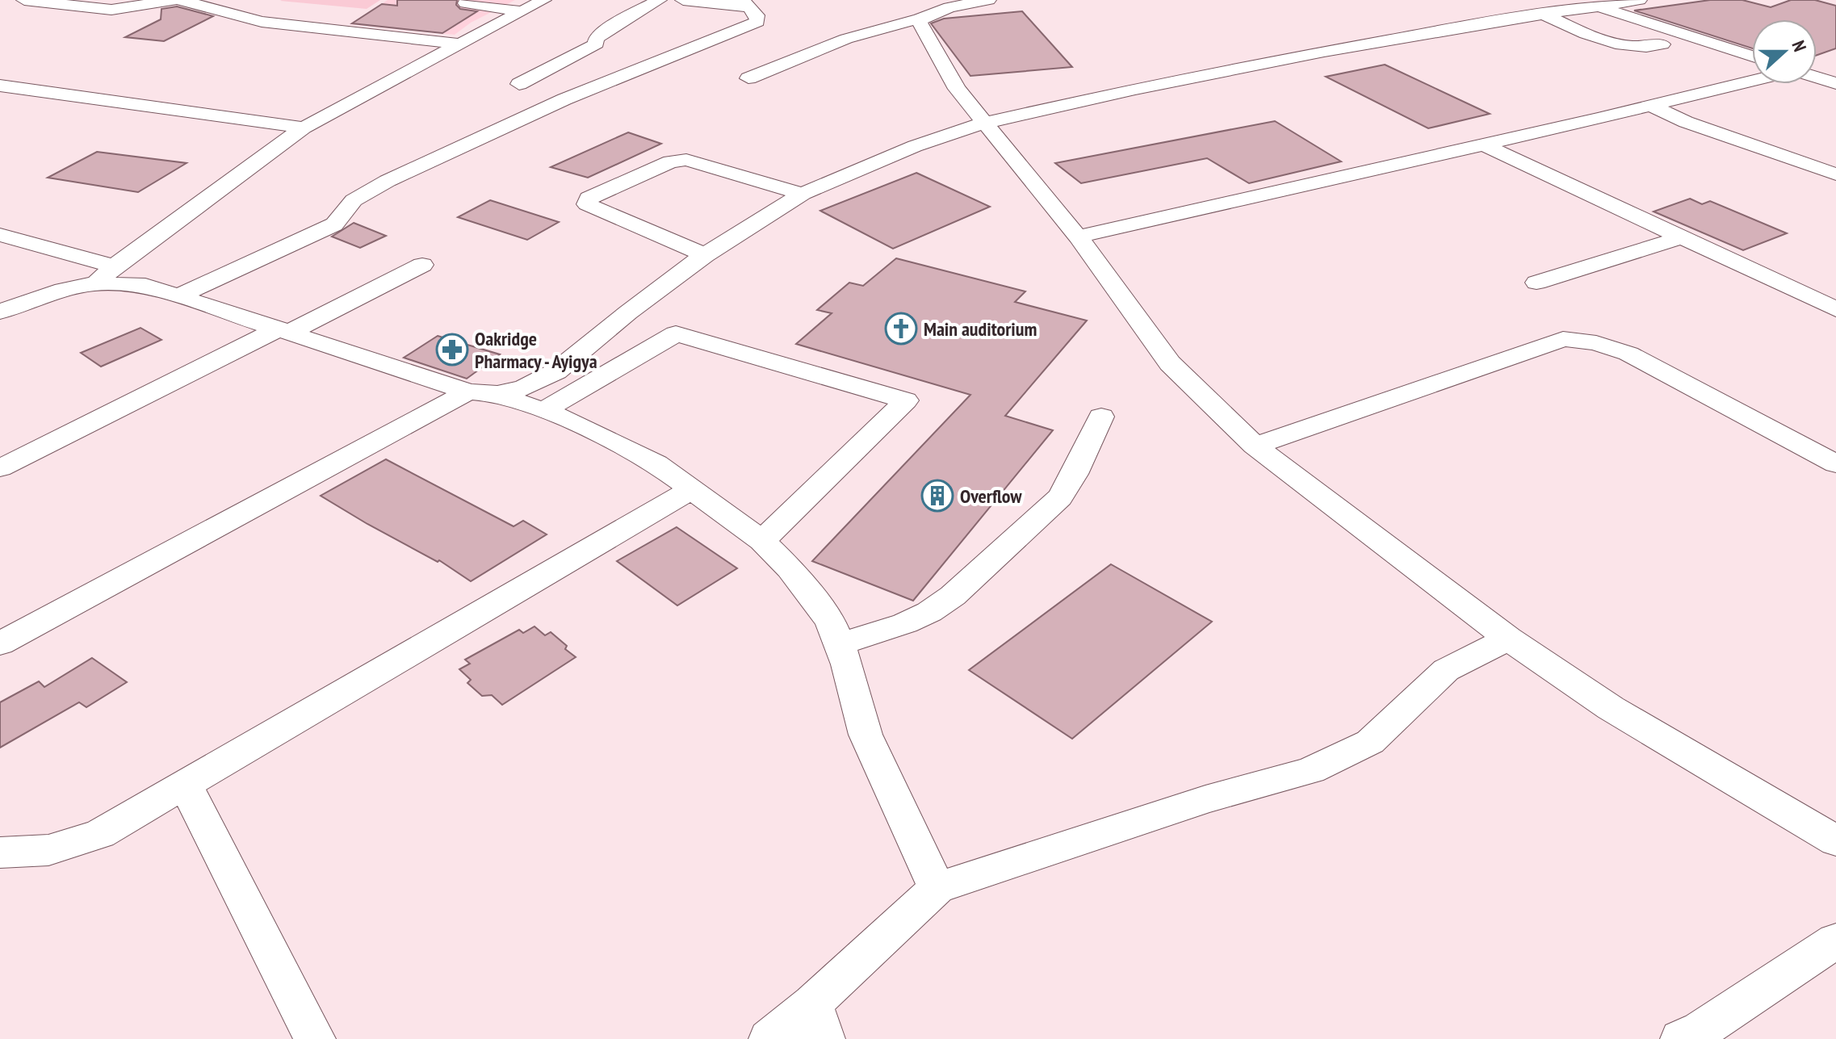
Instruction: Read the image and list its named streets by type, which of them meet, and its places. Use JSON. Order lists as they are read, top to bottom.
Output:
{
  "places": {
    "church": ["Main auditorium"],
    "pharmacy": ["Oakridge Pharmacy - Ayigya"],
    "building": ["Overflow"]
  },
  "north": "right"
}
